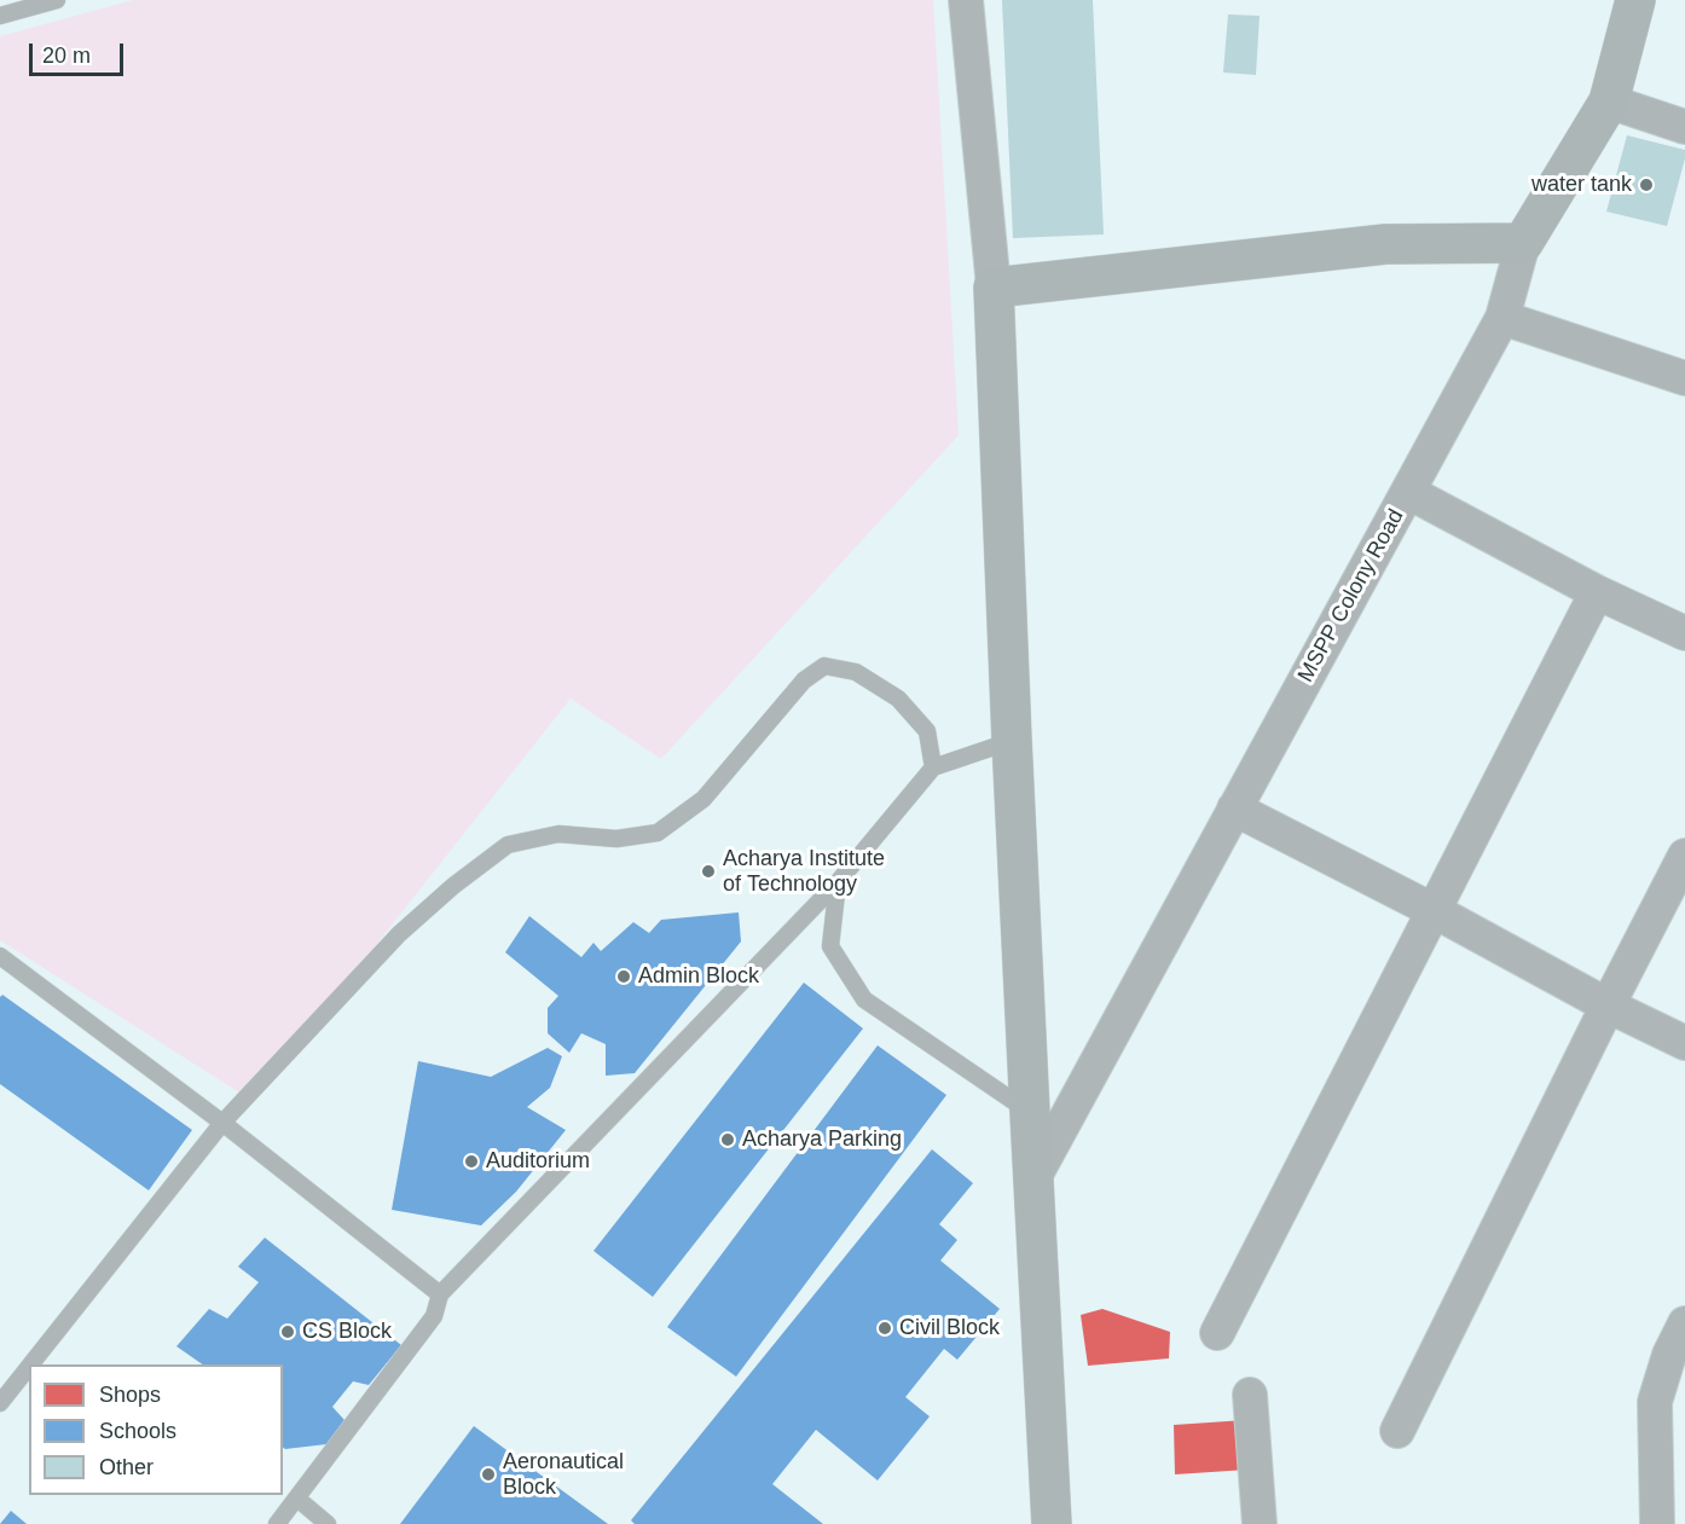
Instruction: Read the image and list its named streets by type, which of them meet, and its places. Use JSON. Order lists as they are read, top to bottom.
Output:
{
  "streets": {
    "street": ["MSPP Colony Road"]
  },
  "places": [
    "water tank",
    "Acharya Institute of Technology",
    "Admin Block",
    "Acharya Parking",
    "Auditorium",
    "Civil Block",
    "CS Block",
    "Aeronautical Block"
  ],
  "legend": ["Shops", "Schools", "Other"],
  "scale_bar": "20 m"
}
